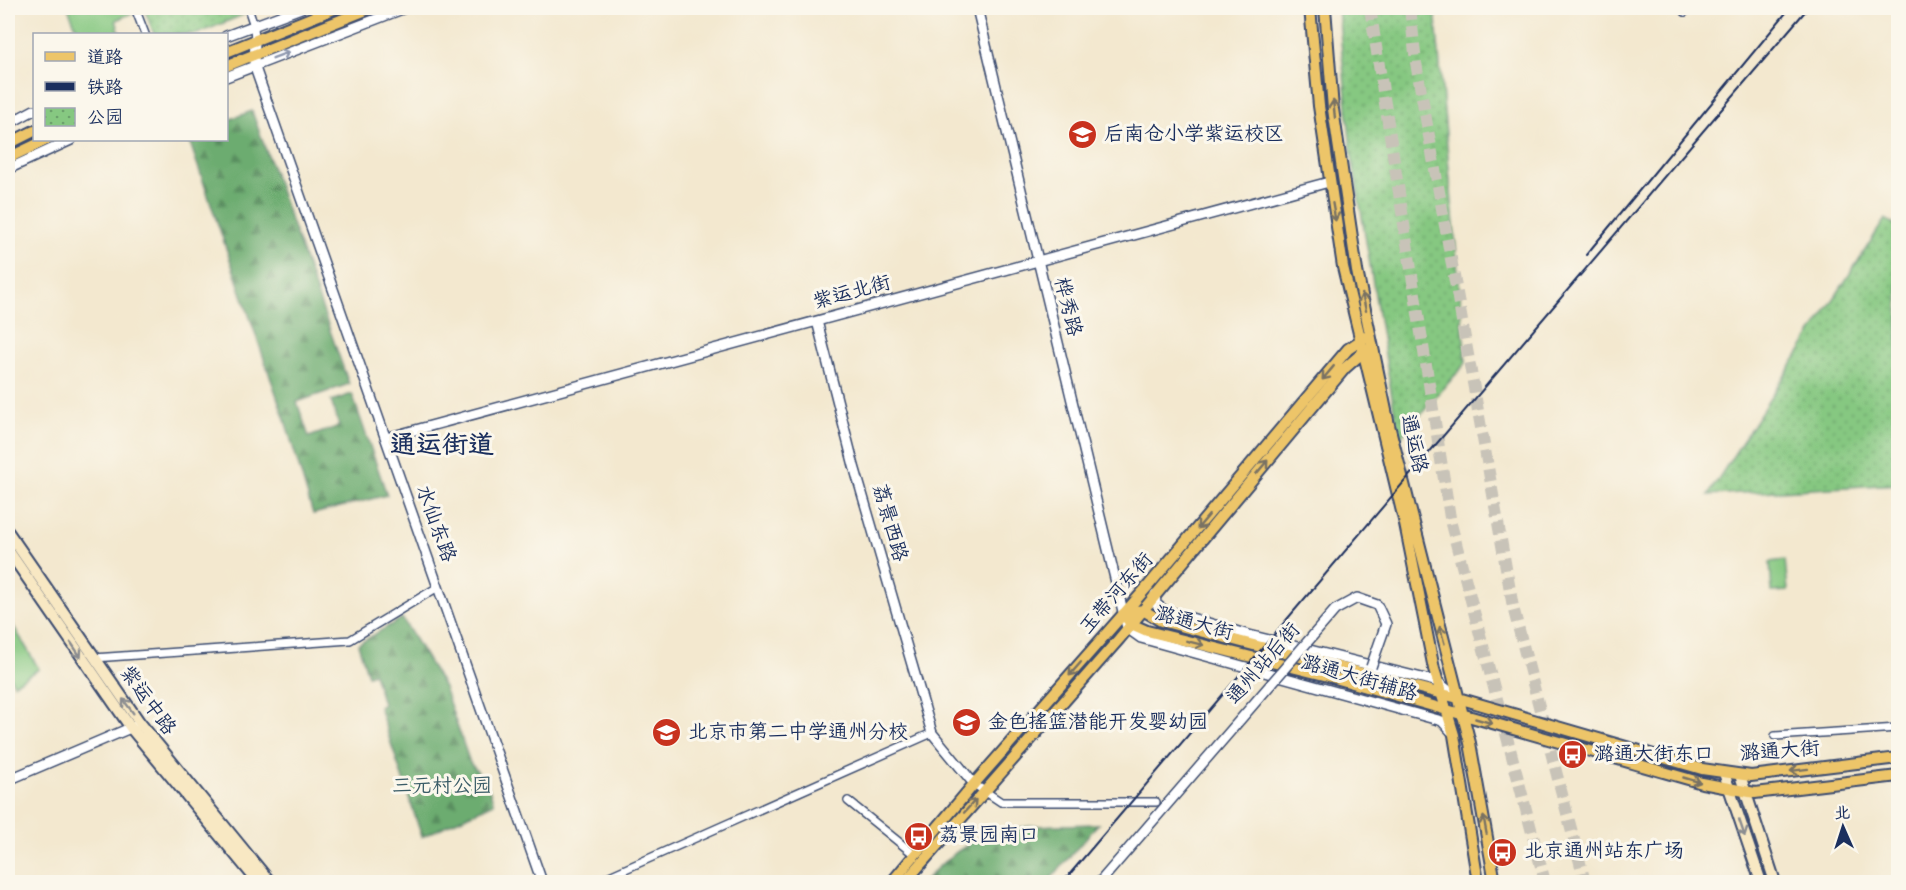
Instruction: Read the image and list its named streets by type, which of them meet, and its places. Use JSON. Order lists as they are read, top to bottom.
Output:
{
  "streets": {
    "main road": [
      "通运路",
      "玉带河东街",
      "潞通大街",
      "紫运中路"
    ],
    "street": [
      "紫运北街",
      "桦秀路",
      "荔景西路",
      "水仙东路",
      "通州站后街",
      "潞通大街辅路"
    ]
  },
  "crossings": [
    ["紫运北街", "桦秀路"],
    ["紫运北街", "通运路"],
    ["紫运北街", "荔景西路"],
    ["紫运北街", "水仙东路"],
    ["桦秀路", "玉带河东街"],
    ["桦秀路", "潞通大街"],
    ["通运路", "玉带河东街"],
    ["通运路", "潞通大街"],
    ["通运路", "潞通大街辅路"],
    ["荔景西路", "玉带河东街"],
    ["玉带河东街", "潞通大街"],
    ["玉带河东街", "潞通大街辅路"],
    ["潞通大街", "潞通大街辅路"],
    ["通州站后街", "潞通大街辅路"]
  ],
  "districts": ["通运街道"],
  "parks": ["三元村公园"],
  "places": {
    "school or university": ["后南仓小学紫运校区", "金色摇篮潜能开发婴幼园", "北京市第二中学通州分校"],
    "bus stop": ["潞通大街东口", "荔景园南口", "北京通州站东广场"]
  },
  "legend": ["道路", "铁路", "公园"],
  "north": "top"
}
